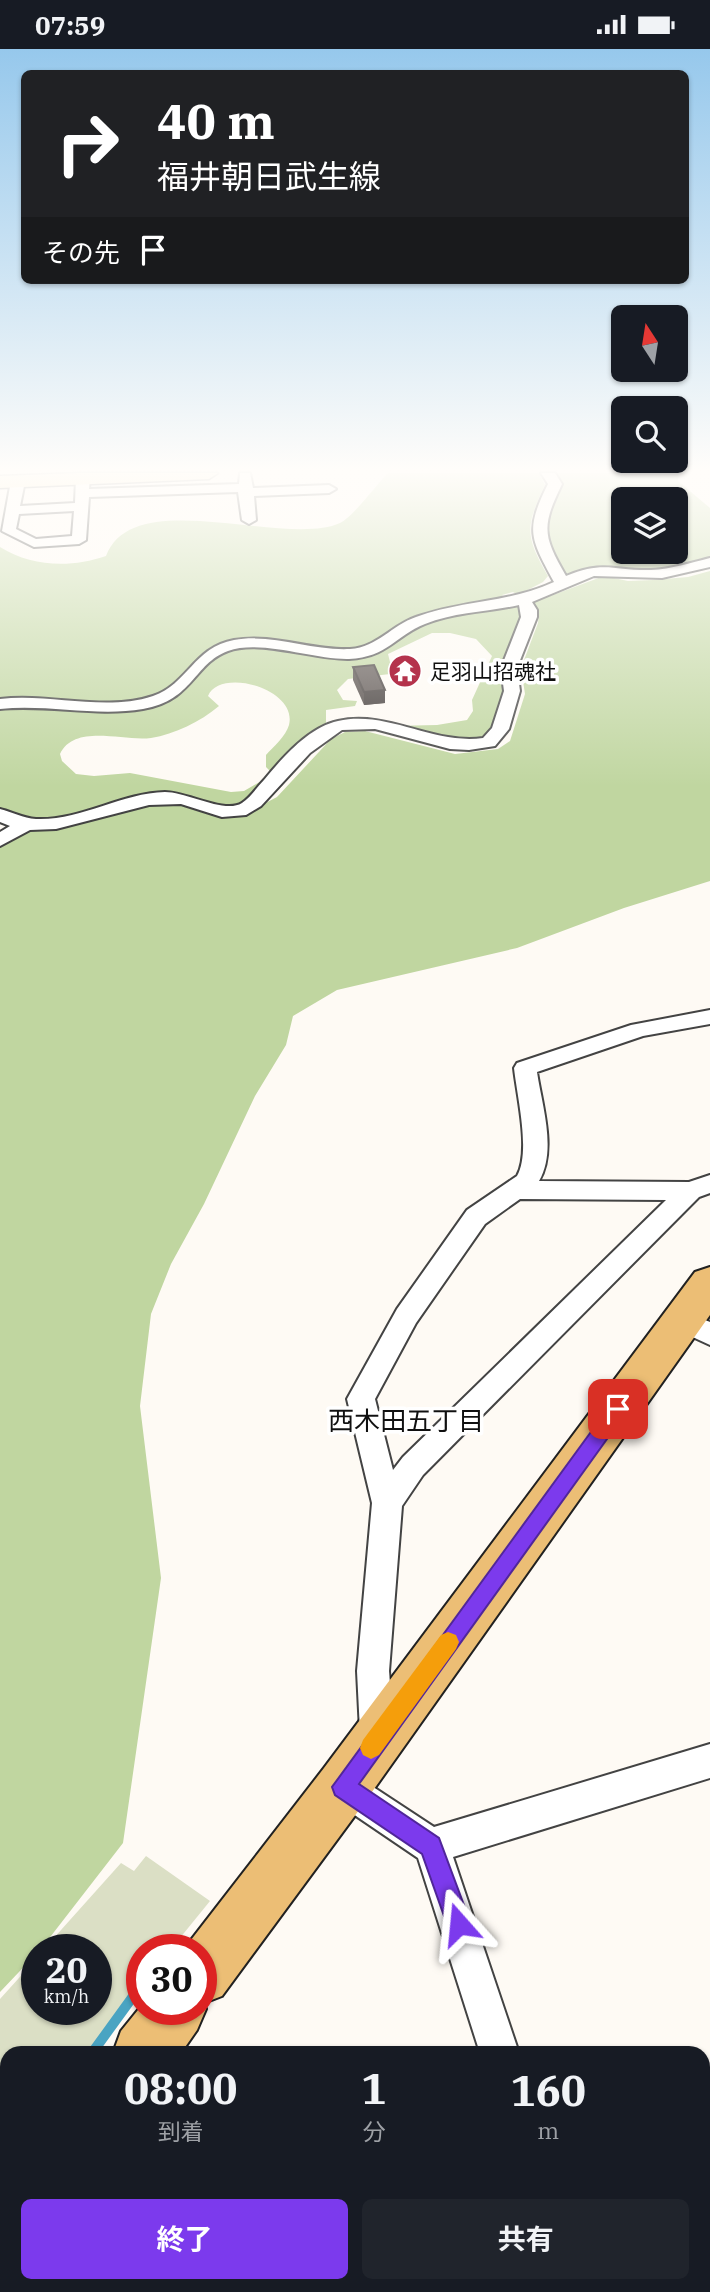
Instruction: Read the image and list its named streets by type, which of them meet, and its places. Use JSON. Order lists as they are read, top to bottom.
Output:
{
  "districts": ["西木田五丁目"],
  "places": {
    "temple": ["足羽山招魂社"]
  },
  "north": "top",
  "page": {
    "status": "07:59",
    "turn": ["40 m", "福井朝日武生線"],
    "then": "その先",
    "speed": "20 km/h",
    "limit": "30",
    "eta": [
      "08:00",
      "到着",
      "1",
      "分",
      "160",
      "m"
    ],
    "buttons": ["終了", "共有"]
  }
}
